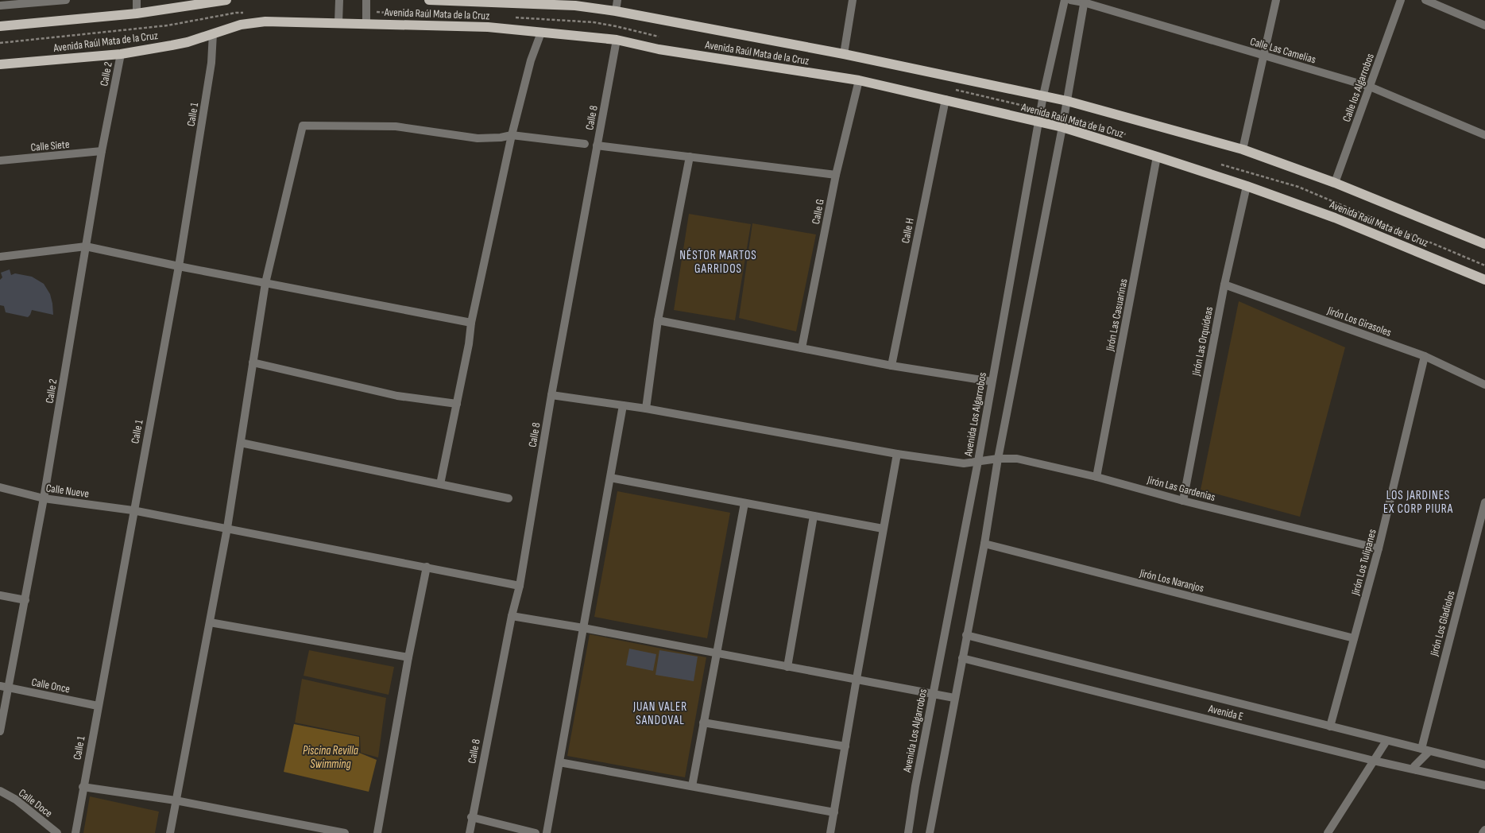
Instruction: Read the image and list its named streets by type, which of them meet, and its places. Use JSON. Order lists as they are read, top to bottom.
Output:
{
  "streets": {
    "main road": ["Avenida Raúl Mata de la Cruz"],
    "street": [
      "Calle Las Camelias",
      "Calle 2",
      "Calle los Algarrobos",
      "Calle 1",
      "Calle 8",
      "Calle Siete",
      "Calle G",
      "Calle H",
      "Jirón Las Casuarinas",
      "Jirón Los Girasoles",
      "Jirón Las Orquídeas",
      "Avenida Los Algarrobos",
      "Jirón Las Gardenias",
      "Calle Nueve",
      "Jirón Los Tulipanes",
      "Jirón Los Naranjos",
      "Jirón Los Gladiolos",
      "Calle Once",
      "Avenida E",
      "Calle Doce"
    ]
  },
  "crossings": [
    ["Avenida Raúl Mata de la Cruz", "Calle 2"],
    ["Avenida Raúl Mata de la Cruz", "Calle los Algarrobos"],
    ["Avenida Raúl Mata de la Cruz", "Calle 1"],
    ["Avenida Raúl Mata de la Cruz", "Calle 8"],
    ["Avenida Raúl Mata de la Cruz", "Calle G"],
    ["Avenida Raúl Mata de la Cruz", "Calle H"],
    ["Avenida Raúl Mata de la Cruz", "Jirón Las Casuarinas"],
    ["Avenida Raúl Mata de la Cruz", "Jirón Las Orquídeas"],
    ["Avenida Raúl Mata de la Cruz", "Avenida Los Algarrobos"],
    ["Calle Las Camelias", "Calle los Algarrobos"],
    ["Calle 2", "Calle Siete"],
    ["Calle 2", "Calle Nueve"],
    ["Calle 2", "Calle Once"],
    ["Calle 1", "Calle Nueve"],
    ["Calle 1", "Calle Once"],
    ["Calle 8", "Jirón Las Gardenias"],
    ["Calle 8", "Calle Nueve"],
    ["Jirón Las Casuarinas", "Jirón Las Gardenias"],
    ["Jirón Los Girasoles", "Jirón Las Orquídeas"],
    ["Jirón Los Girasoles", "Jirón Los Tulipanes"],
    ["Jirón Las Orquídeas", "Jirón Las Gardenias"],
    ["Avenida Los Algarrobos", "Jirón Las Gardenias"],
    ["Jirón Las Gardenias", "Jirón Los Tulipanes"],
    ["Jirón Los Tulipanes", "Jirón Los Naranjos"],
    ["Jirón Los Tulipanes", "Avenida E"],
    ["Jirón Los Gladiolos", "Avenida E"]
  ],
  "districts": ["NÉSTOR MARTOS GARRIDOS", "LOS JARDINES EX CORP PIURA", "JUAN VALER SANDOVAL"],
  "water": ["Piscina Revilla Swimming"]
}
